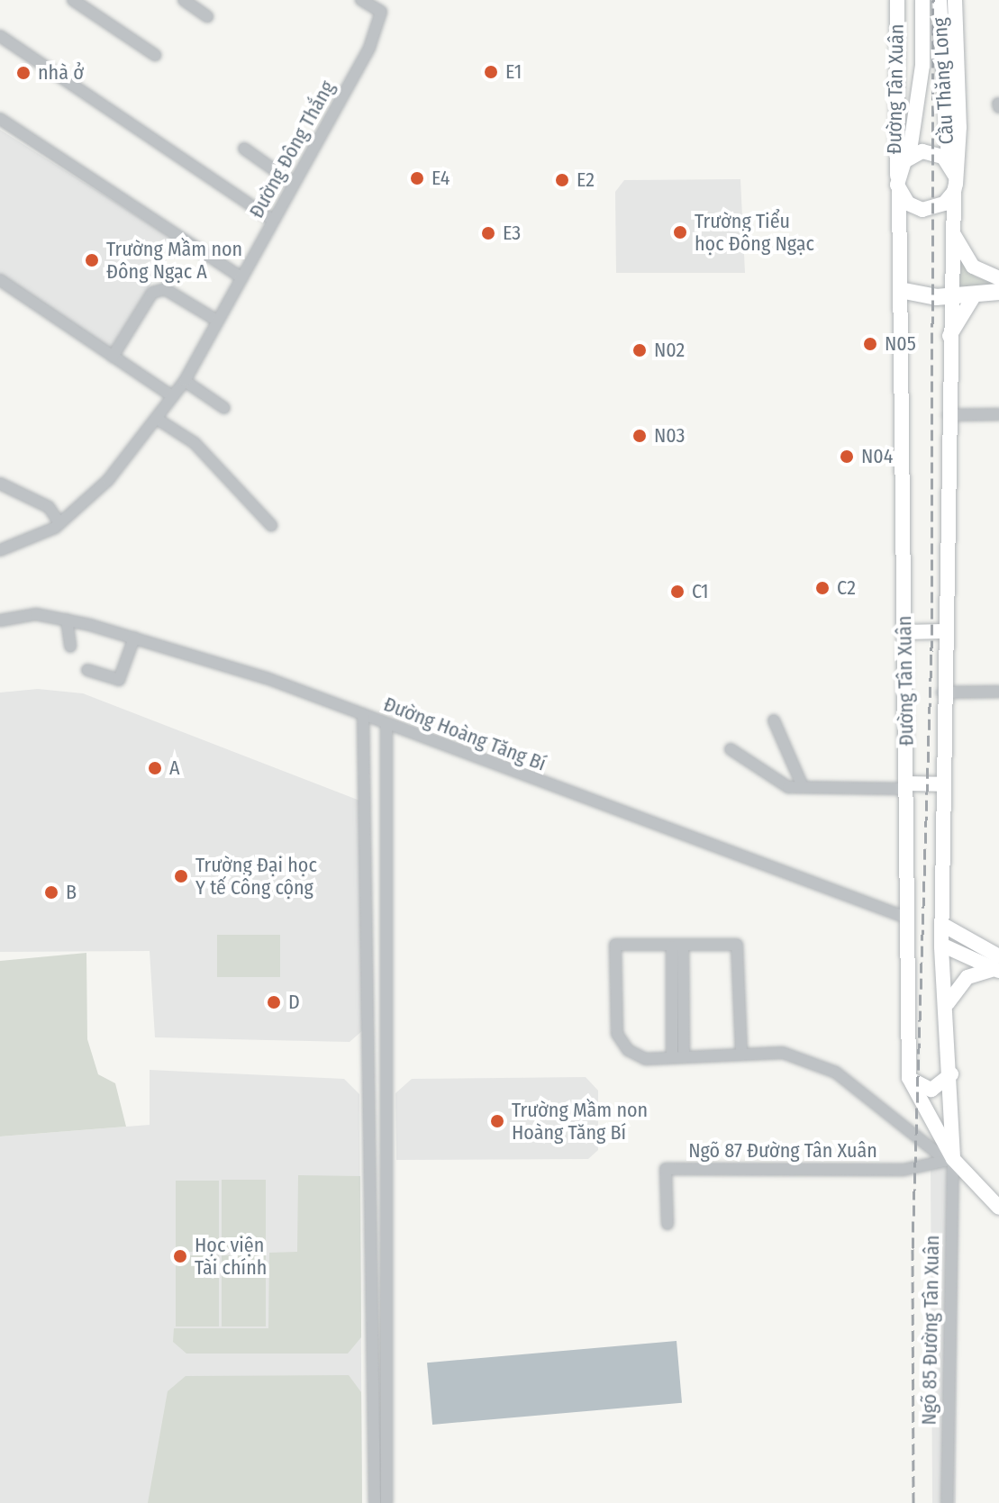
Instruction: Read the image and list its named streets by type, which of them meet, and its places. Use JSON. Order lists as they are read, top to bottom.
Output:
{
  "streets": {
    "main road": ["Cầu Thăng Long", "Đường Tân Xuân"],
    "street": [
      "Đường Đông Thắng",
      "Đường Hoàng Tăng Bí",
      "Ngõ 87 Đường Tân Xuân",
      "Ngõ 85 Đường Tân Xuân"
    ]
  },
  "crossings": [
    ["Cầu Thăng Long", "Đường Tân Xuân"],
    ["Đường Tân Xuân", "Đường Hoàng Tăng Bí"],
    ["Đường Tân Xuân", "Ngõ 87 Đường Tân Xuân"],
    ["Đường Tân Xuân", "Ngõ 85 Đường Tân Xuân"],
    ["Ngõ 87 Đường Tân Xuân", "Ngõ 85 Đường Tân Xuân"]
  ],
  "places": [
    "E1",
    "nhà ở",
    "E4",
    "E2",
    "Trường Tiểu học Đông Ngạc",
    "E3",
    "Trường Mầm non Đông Ngạc A",
    "N05",
    "N02",
    "N03",
    "N04",
    "C2",
    "C1",
    "A",
    "Trường Đại học Y tế Công cộng",
    "B",
    "D",
    "Trường Mầm non Hoàng Tăng Bí",
    "Học viện Tài chính"
  ]
}
